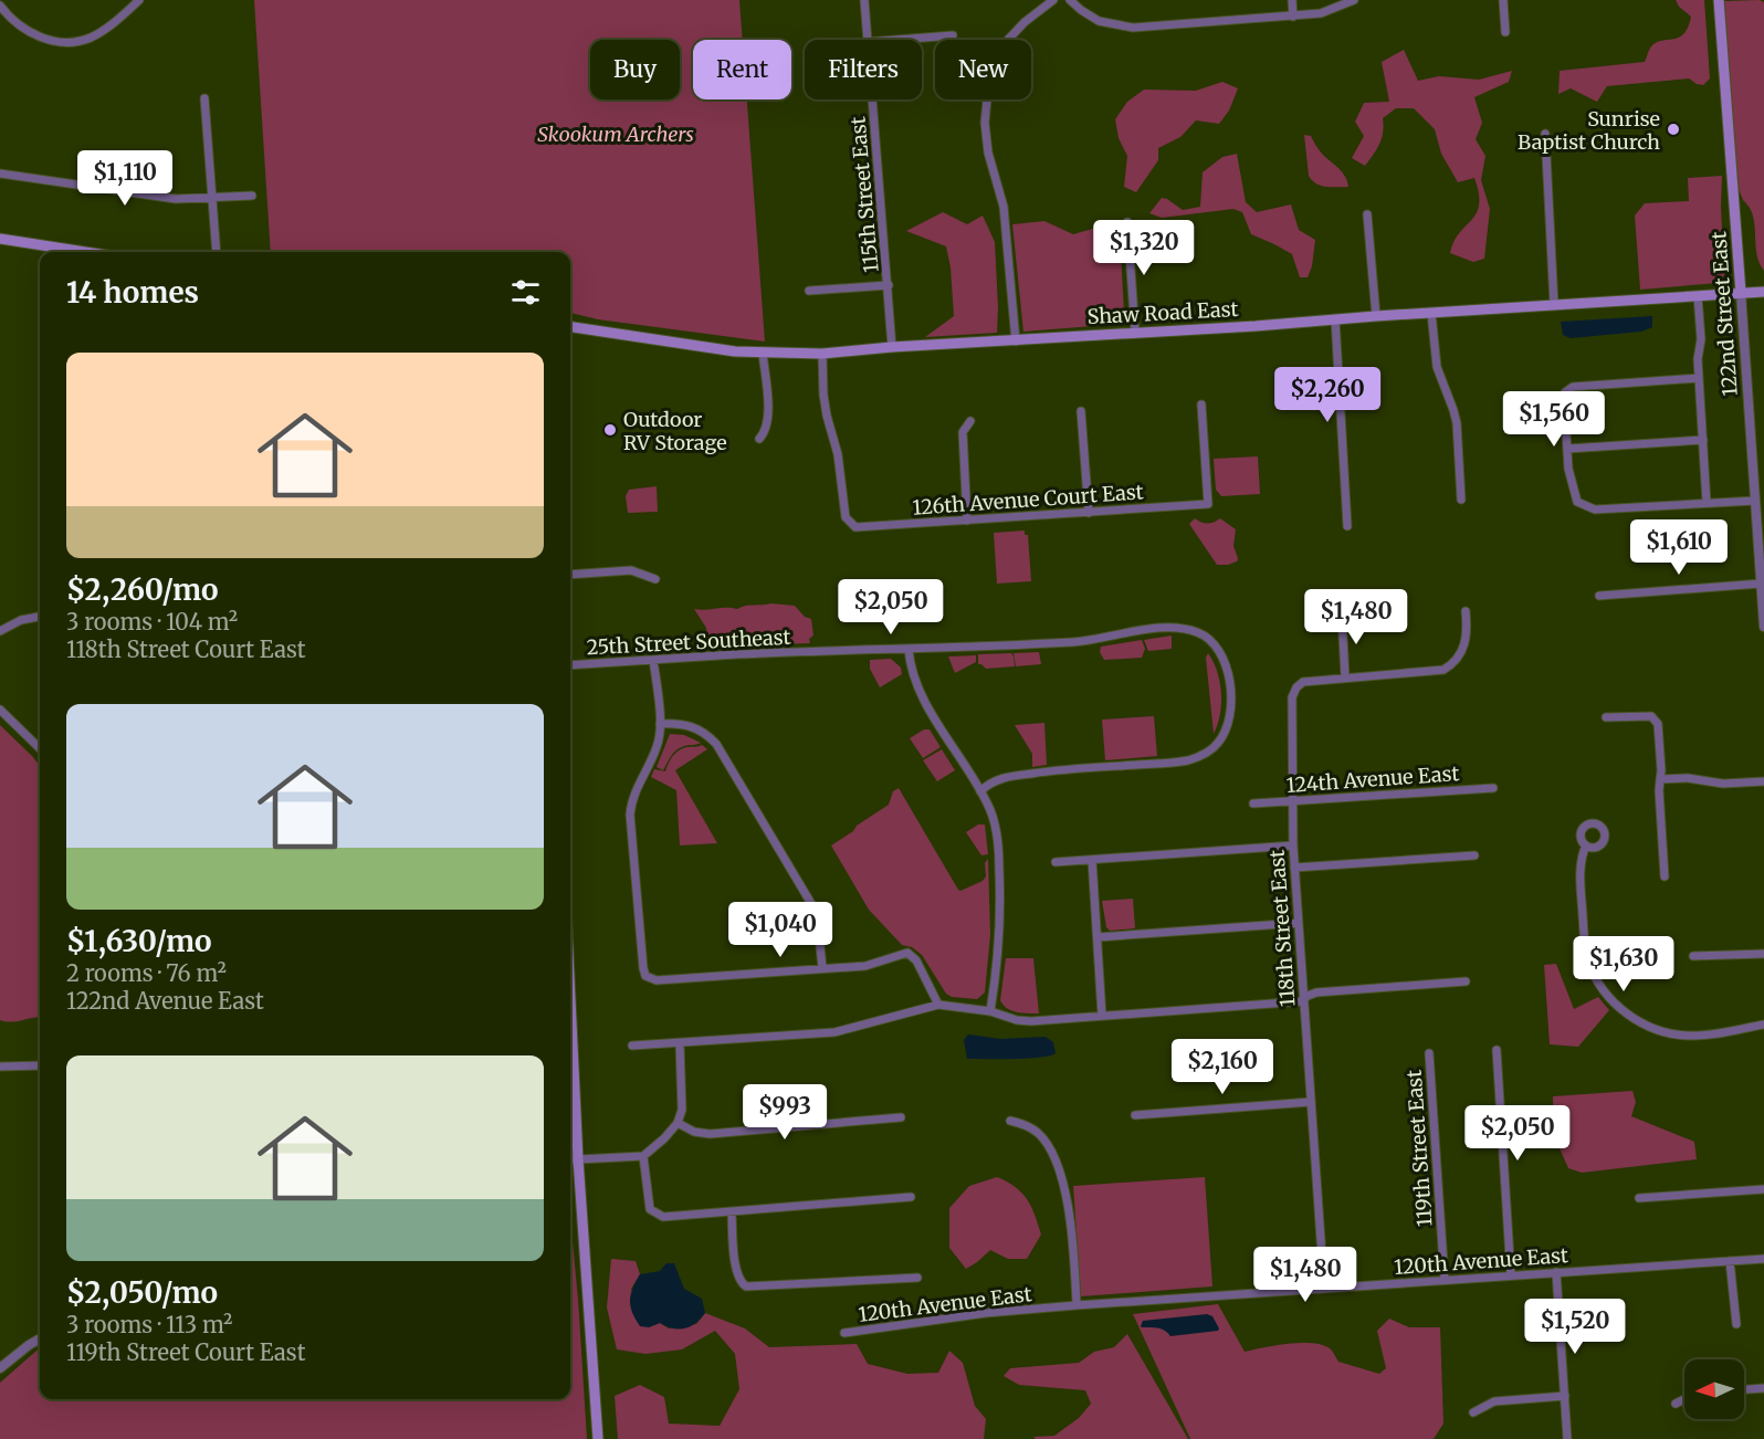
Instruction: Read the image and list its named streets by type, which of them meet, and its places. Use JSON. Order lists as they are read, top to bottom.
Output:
{
  "streets": {
    "main road": ["Shaw Road East", "122nd Street East"],
    "street": [
      "115th Street East",
      "126th Avenue Court East",
      "25th Street Southeast",
      "124th Avenue East",
      "118th Street East",
      "119th Street East",
      "120th Avenue East"
    ]
  },
  "crossings": [
    ["115th Street East", "Shaw Road East"],
    ["Shaw Road East", "122nd Street East"],
    ["Shaw Road East", "126th Avenue Court East"],
    ["124th Avenue East", "118th Street East"],
    ["118th Street East", "120th Avenue East"],
    ["119th Street East", "120th Avenue East"]
  ],
  "parks": ["Skookum Archers"],
  "places": ["Sunrise Baptist Church", "Outdoor RV Storage"],
  "north": "left",
  "page": {
    "chip": [
      "Buy",
      "Rent",
      "Filters",
      "New"
    ],
    "price": [
      "$1,110",
      "$1,320",
      "$2,260",
      "$1,560",
      "$1,610",
      "$2,050",
      "$1,480",
      "$1,040",
      "$1,630",
      "$2,160",
      "$993",
      "$2,050",
      "$1,480",
      "$1,520"
    ],
    "heading": "14 homes",
    "list": [
      {
        "name": "$2,260/mo",
        "note": "3 rooms · 104 m² · 118th Street Court East"
      },
      {
        "name": "$1,630/mo",
        "note": "2 rooms · 76 m² · 122nd Avenue East"
      },
      {
        "name": "$2,050/mo",
        "note": "3 rooms · 113 m² · 119th Street Court East"
      }
    ]
  }
}
